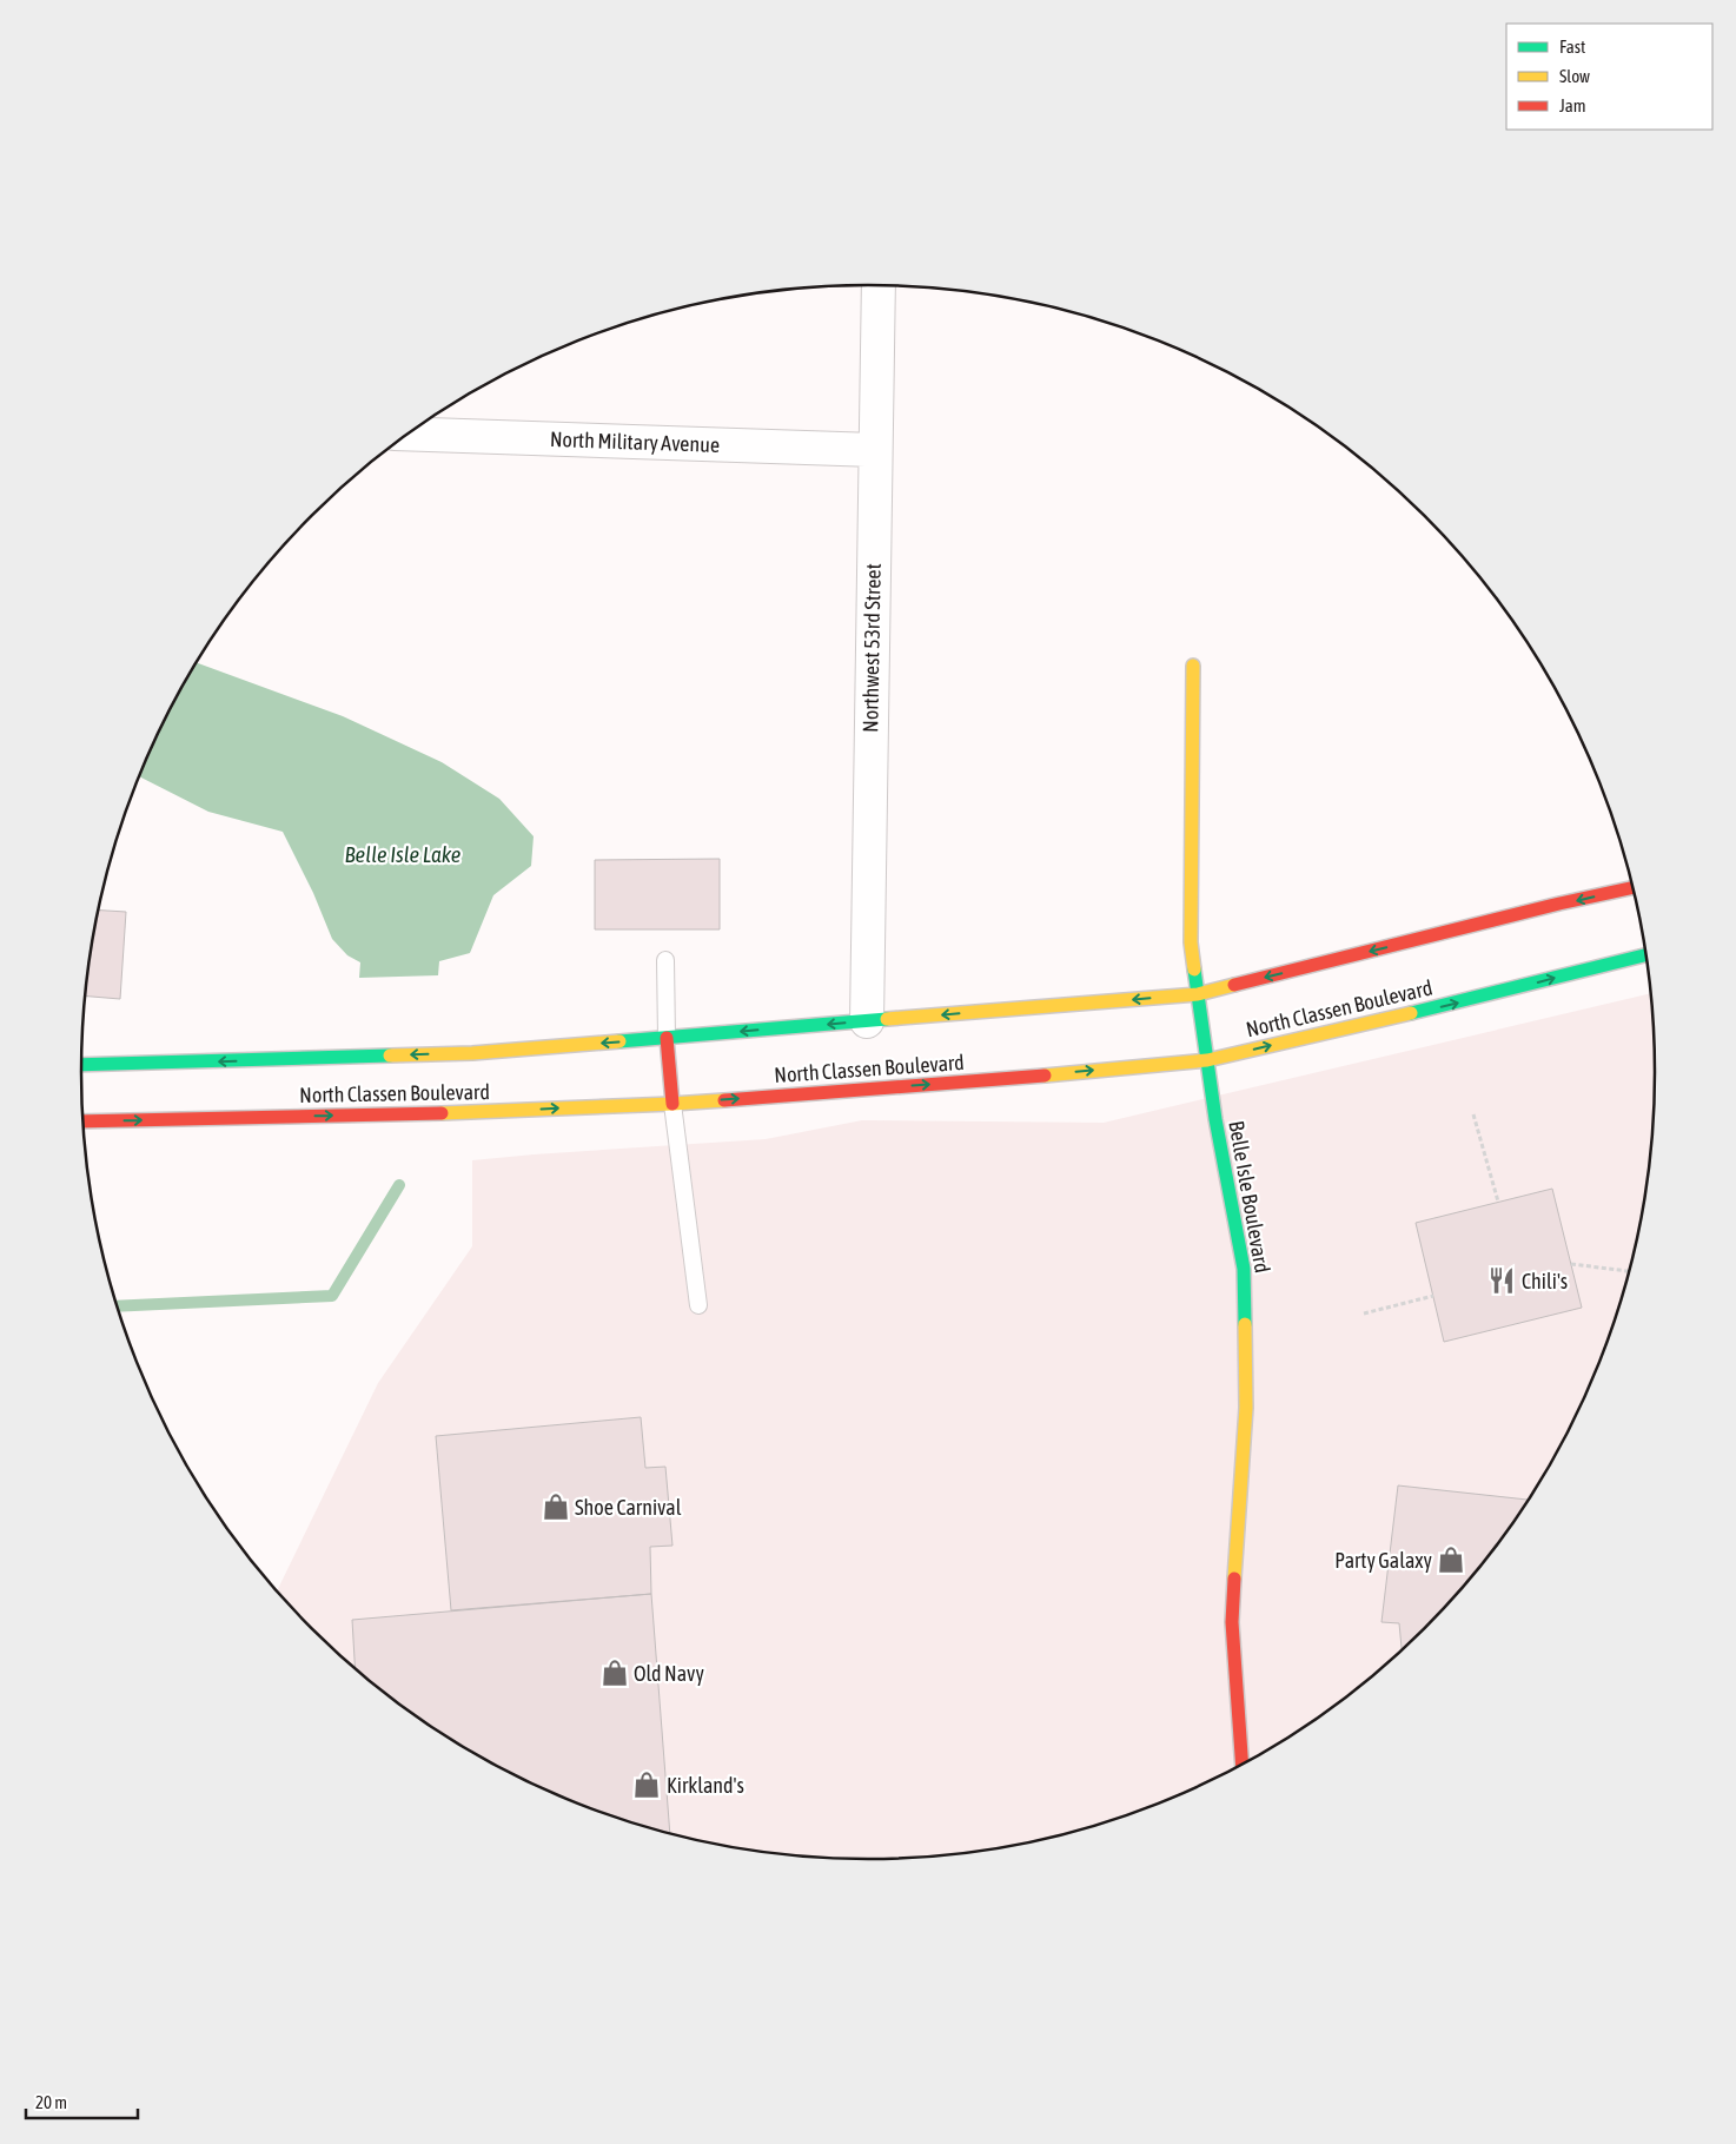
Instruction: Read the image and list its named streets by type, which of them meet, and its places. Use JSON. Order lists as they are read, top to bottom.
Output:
{
  "streets": {
    "main road": ["North Classen Boulevard", "Belle Isle Boulevard"],
    "street": ["North Military Avenue", "Northwest 53rd Street"]
  },
  "crossings": [
    ["North Military Avenue", "Northwest 53rd Street"],
    ["Northwest 53rd Street", "North Classen Boulevard"],
    ["North Classen Boulevard", "Belle Isle Boulevard"]
  ],
  "water": ["Belle Isle Lake"],
  "places": {
    "restaurant": ["Chili's"],
    "shop": [
      "Shoe Carnival",
      "Party Galaxy",
      "Old Navy",
      "Kirkland's"
    ]
  },
  "legend": ["Fast", "Slow", "Jam"],
  "scale_bar": "20 m"
}
